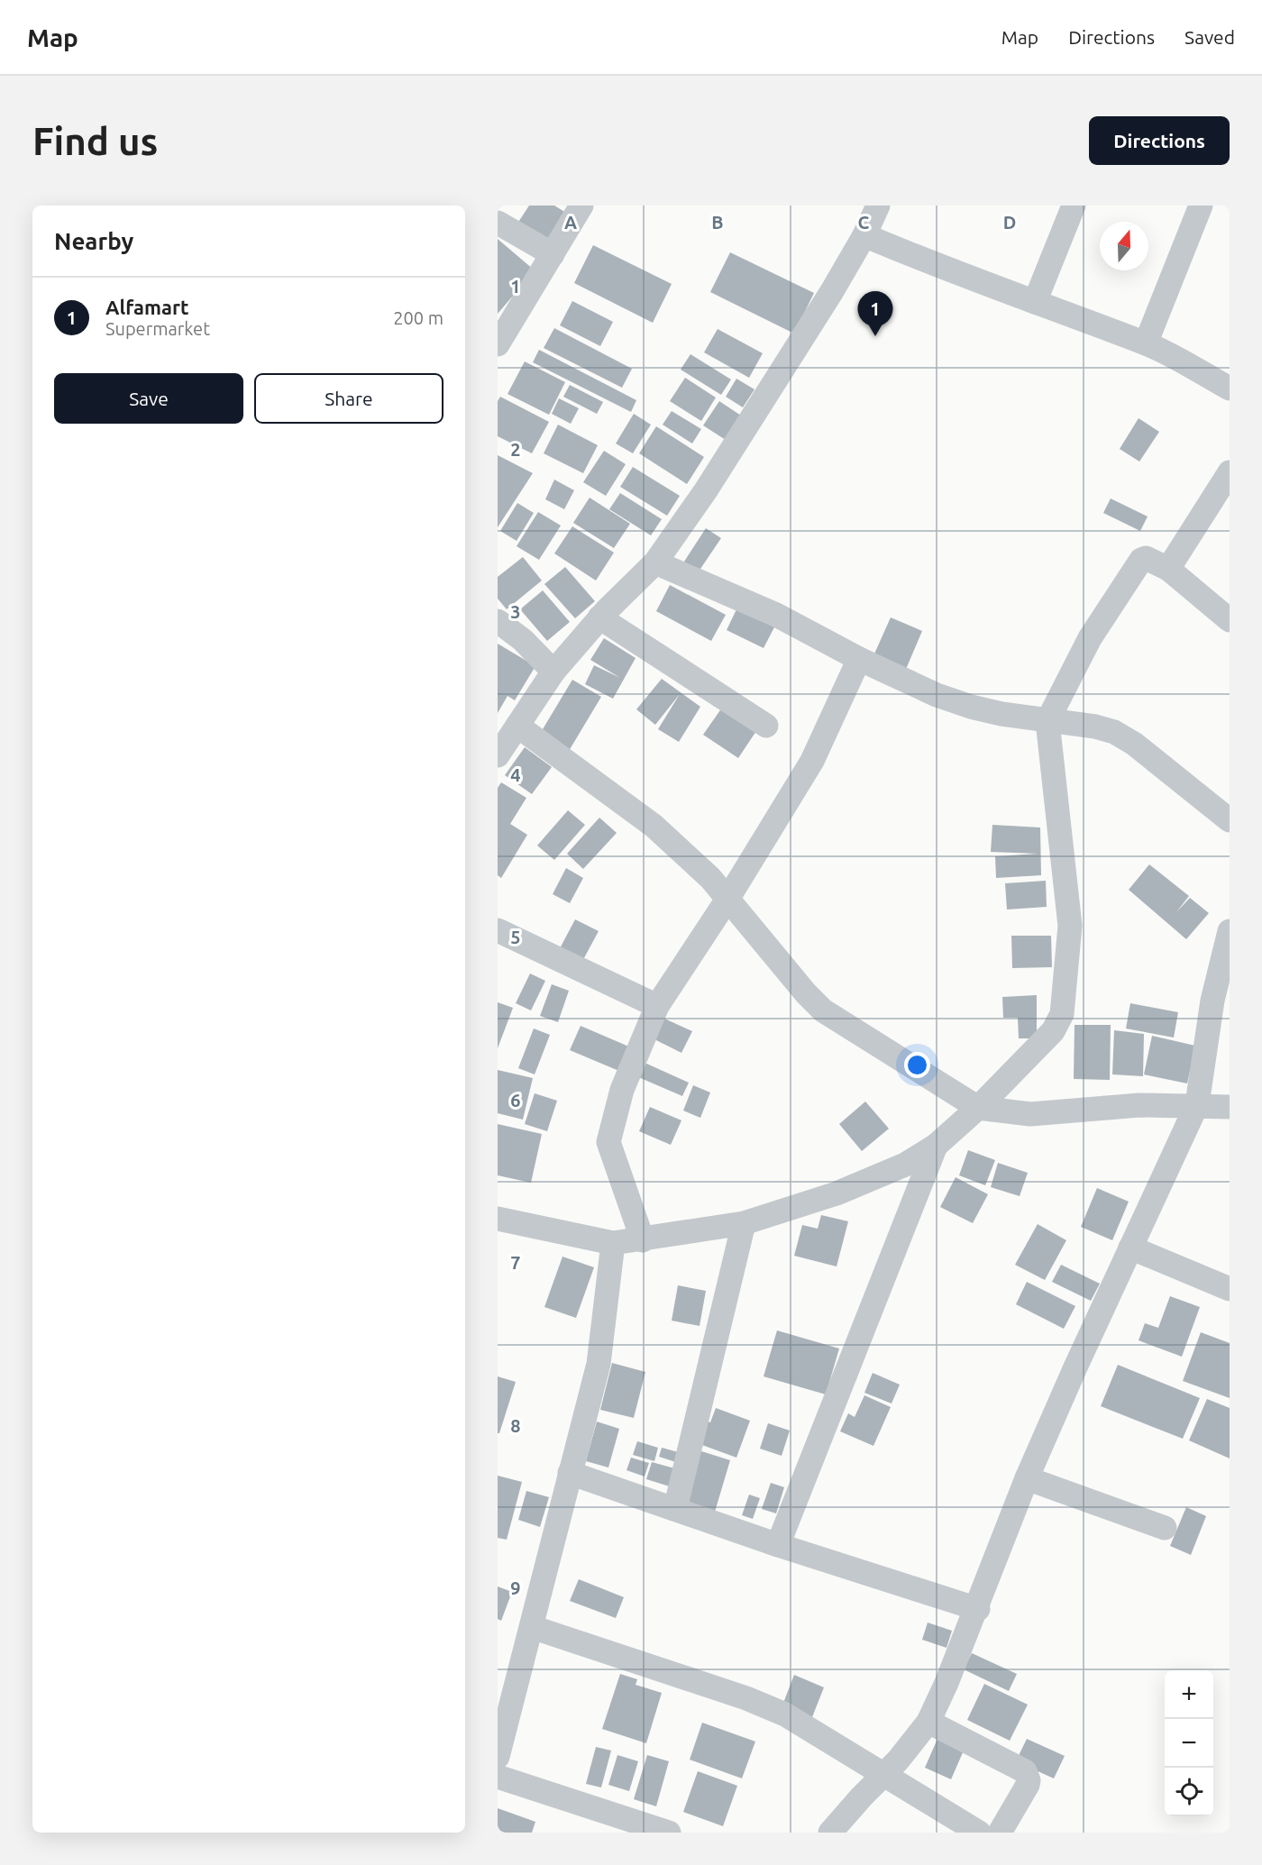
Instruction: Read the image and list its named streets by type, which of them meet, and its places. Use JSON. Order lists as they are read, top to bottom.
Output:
{
  "north": "top",
  "page": {
    "header": "Map",
    "nav": ["Map", "Directions", "Saved"],
    "buttons": [
      "Directions",
      ["Save", "Share"]
    ],
    "title": "Find us",
    "heading": "Nearby",
    "list": [
      {
        "mark": "1",
        "name": "Alfamart",
        "note": "Supermarket",
        "value": "200 m"
      }
    ],
    "pins": "1",
    "map_buttons": ["+", "−"]
  },
  "grid": {
    "columns": [
      "A",
      "B",
      "C",
      "D"
    ],
    "rows": [
      "1",
      "2",
      "3",
      "4",
      "5",
      "6",
      "7",
      "8",
      "9"
    ]
  }
}
